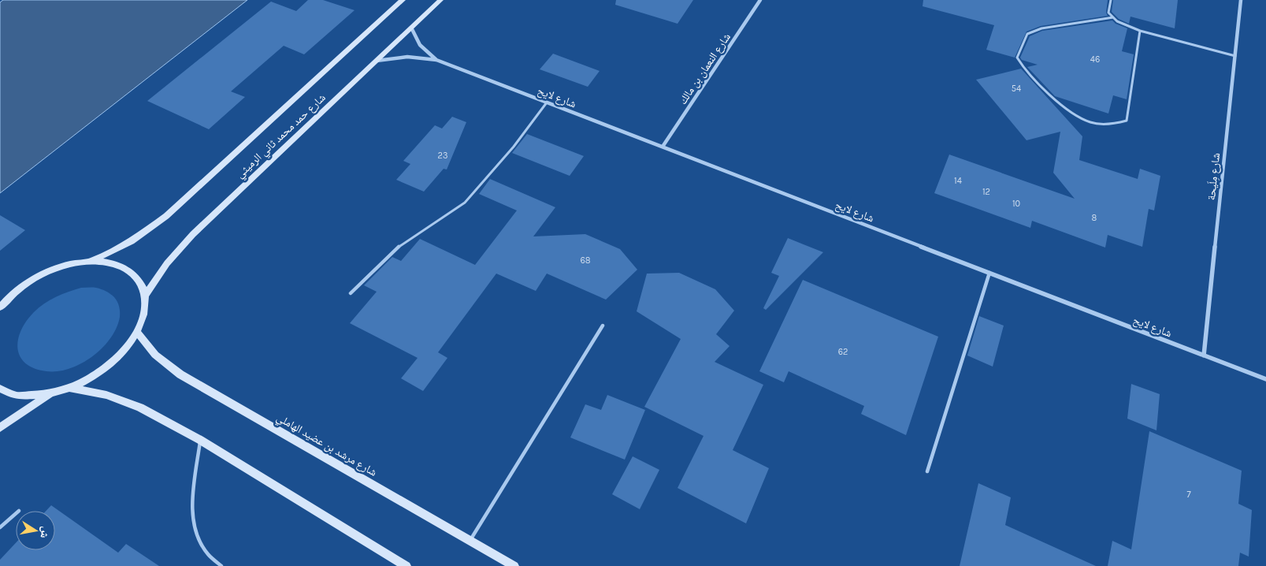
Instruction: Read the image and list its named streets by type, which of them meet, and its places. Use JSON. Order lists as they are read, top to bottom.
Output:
{
  "streets": {
    "street": [
      "شارع النعمان بن مالك",
      "شارع لايح",
      "شارع حمد محمد ثاني الرميثي",
      "شارع مِلَيحة",
      "شارع مرشد بن عضيد الهاملي"
    ]
  },
  "crossings": [
    ["شارع النعمان بن مالك", "شارع لايح"],
    ["شارع لايح", "شارع حمد محمد ثاني الرميثي"],
    ["شارع لايح", "شارع مِلَيحة"]
  ],
  "house_numbers": [
    "46",
    "54",
    "23",
    "14",
    "12",
    "10",
    "8",
    "68",
    "62",
    "7"
  ],
  "north": "right"
}
